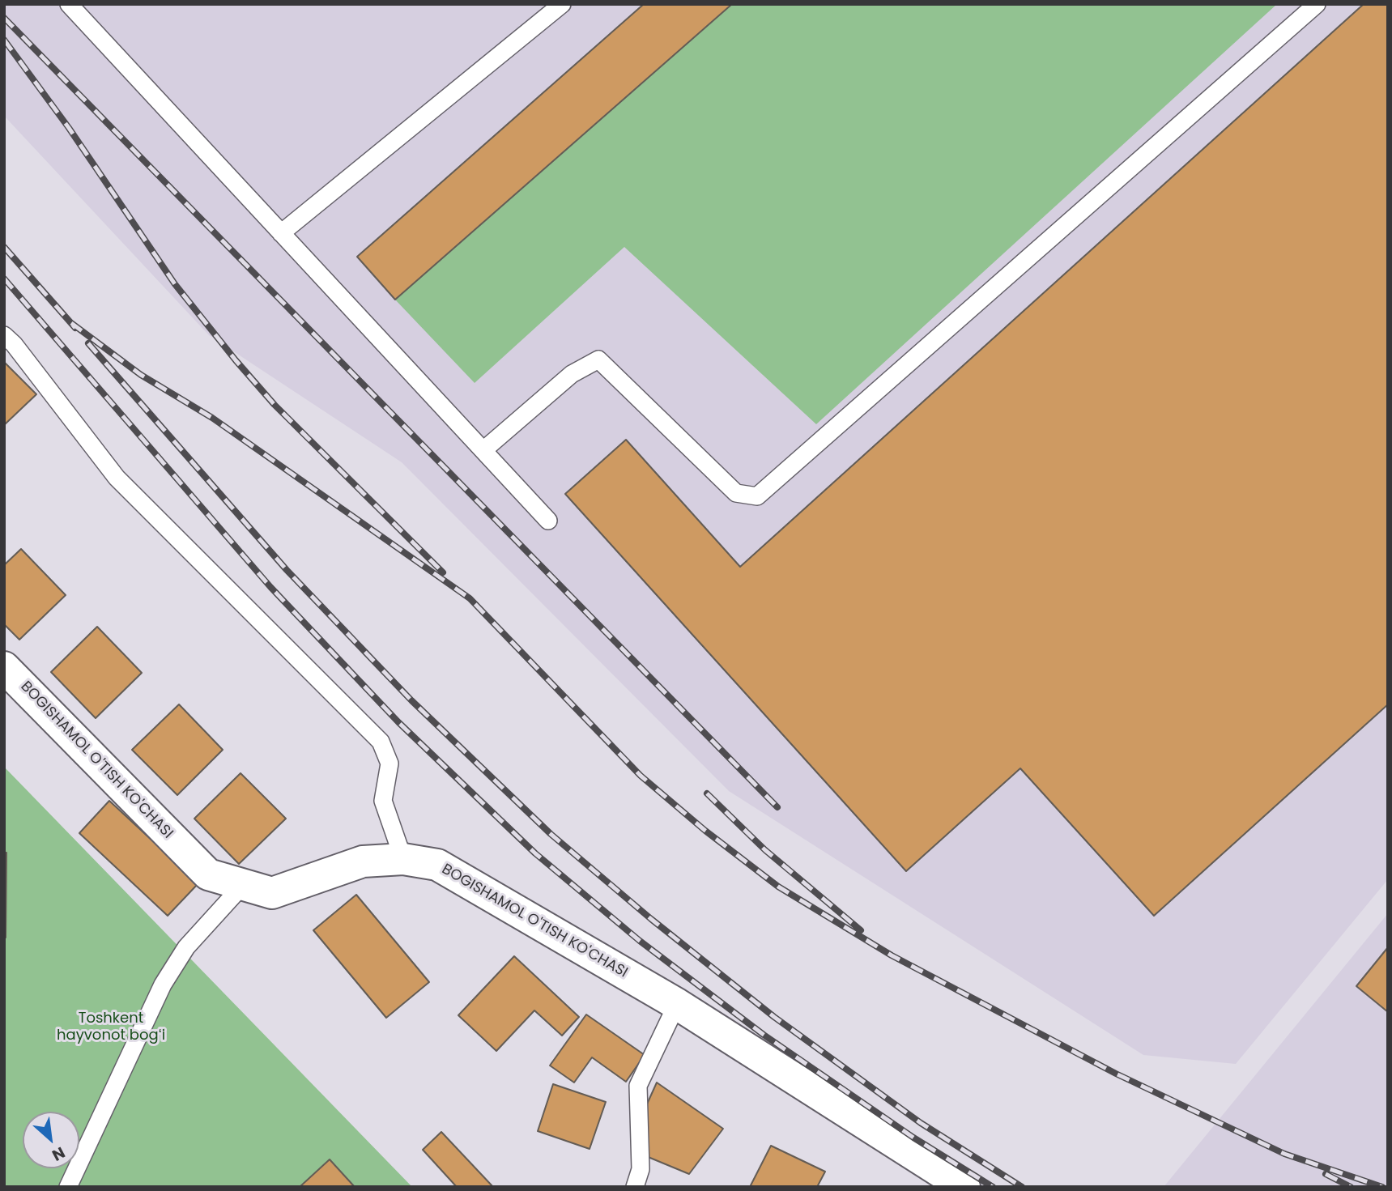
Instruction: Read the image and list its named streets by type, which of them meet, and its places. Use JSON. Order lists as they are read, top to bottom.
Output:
{
  "streets": {
    "street": ["BOGISHAMOL O'TISH KO'CHASI"]
  },
  "parks": ["Toshkent hayvonot bogʻi"],
  "north": "bottom right"
}
